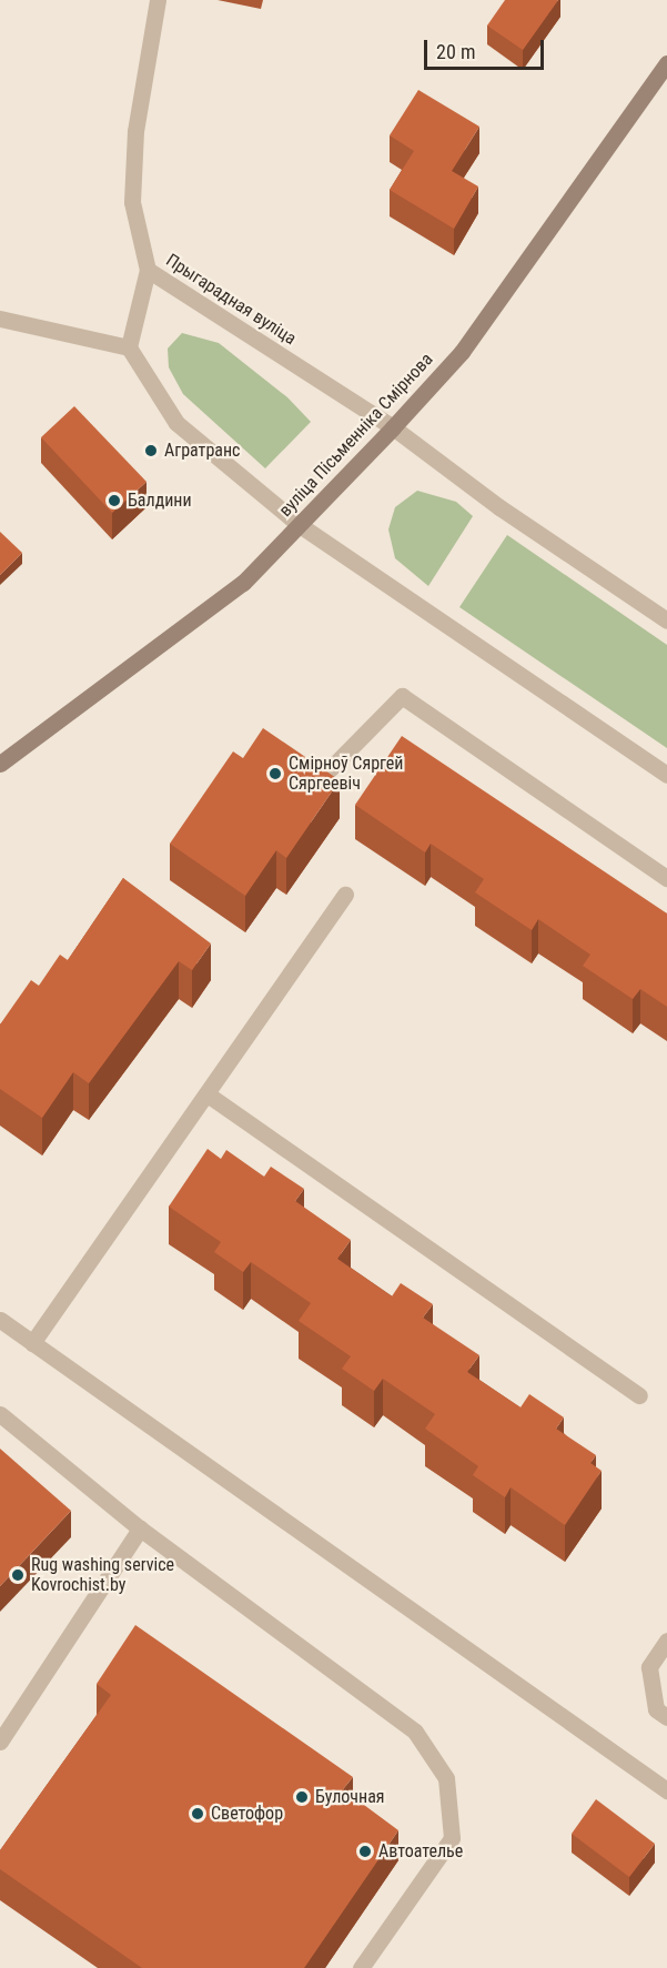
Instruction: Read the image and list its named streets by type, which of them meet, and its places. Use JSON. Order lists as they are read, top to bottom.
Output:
{
  "streets": {
    "main road": ["вуліца Пісьменніка Смірнова"],
    "street": ["Прыгарадная вуліца"]
  },
  "crossings": [
    ["Прыгарадная вуліца", "вуліца Пісьменніка Смірнова"]
  ],
  "places": [
    "Агратранс",
    "Балдини",
    "Смірноў Сяргей Сяргеевіч",
    "Rug washing service Kovrochist.by",
    "Булочная",
    "Светофор",
    "Автоателье"
  ],
  "scale_bar": "20 m"
}
